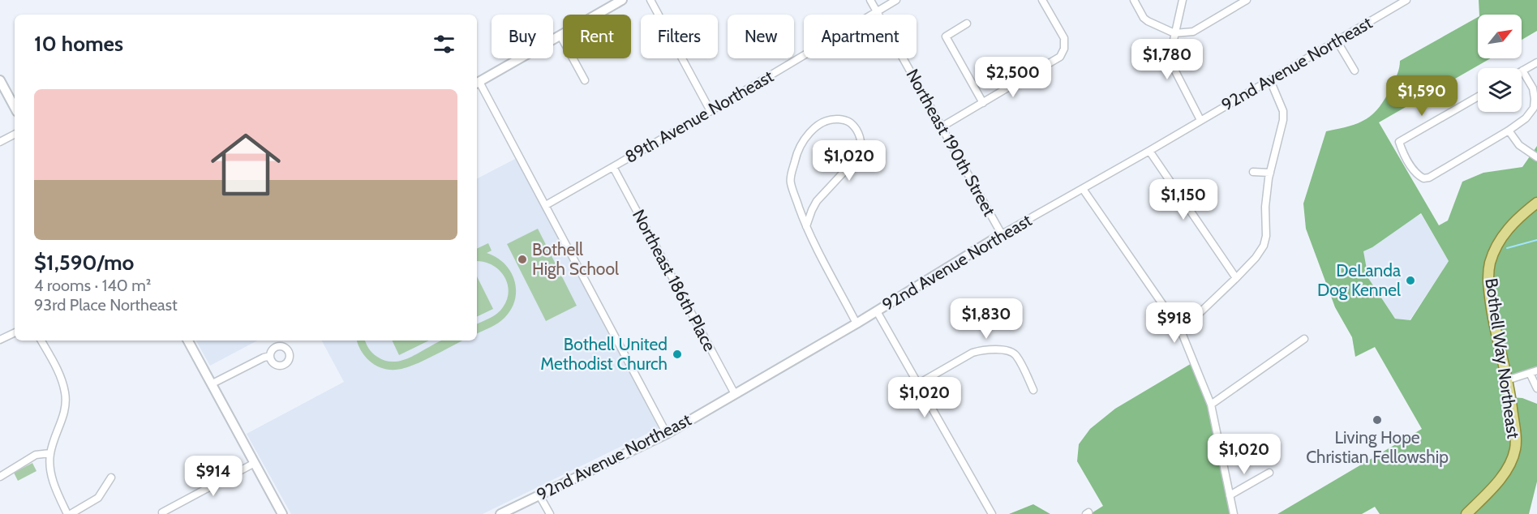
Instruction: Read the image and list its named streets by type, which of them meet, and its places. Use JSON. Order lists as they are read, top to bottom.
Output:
{
  "streets": {
    "main road": ["Bothell Way Northeast"],
    "street": [
      "92nd Avenue Northeast",
      "89th Avenue Northeast",
      "Northeast 190th Street",
      "Northeast 186th Place"
    ]
  },
  "crossings": [
    ["92nd Avenue Northeast", "Northeast 190th Street"],
    ["92nd Avenue Northeast", "Northeast 186th Place"],
    ["89th Avenue Northeast", "Northeast 190th Street"],
    ["89th Avenue Northeast", "Northeast 186th Place"]
  ],
  "places": [
    "Bothell High School",
    "DeLanda Dog Kennel",
    "Bothell United Methodist Church",
    "Living Hope Christian Fellowship"
  ],
  "north": "top right",
  "page": {
    "chip": [
      "Buy",
      "Rent",
      "Filters",
      "New",
      "Apartment"
    ],
    "heading": "10 homes",
    "price": [
      "$1,780",
      "$2,500",
      "$1,590",
      "$1,020",
      "$1,150",
      "$1,830",
      "$918",
      "$1,020",
      "$1,020",
      "$914"
    ],
    "list": [
      {
        "name": "$1,590/mo",
        "note": "4 rooms · 140 m² · 93rd Place Northeast"
      }
    ]
  }
}
